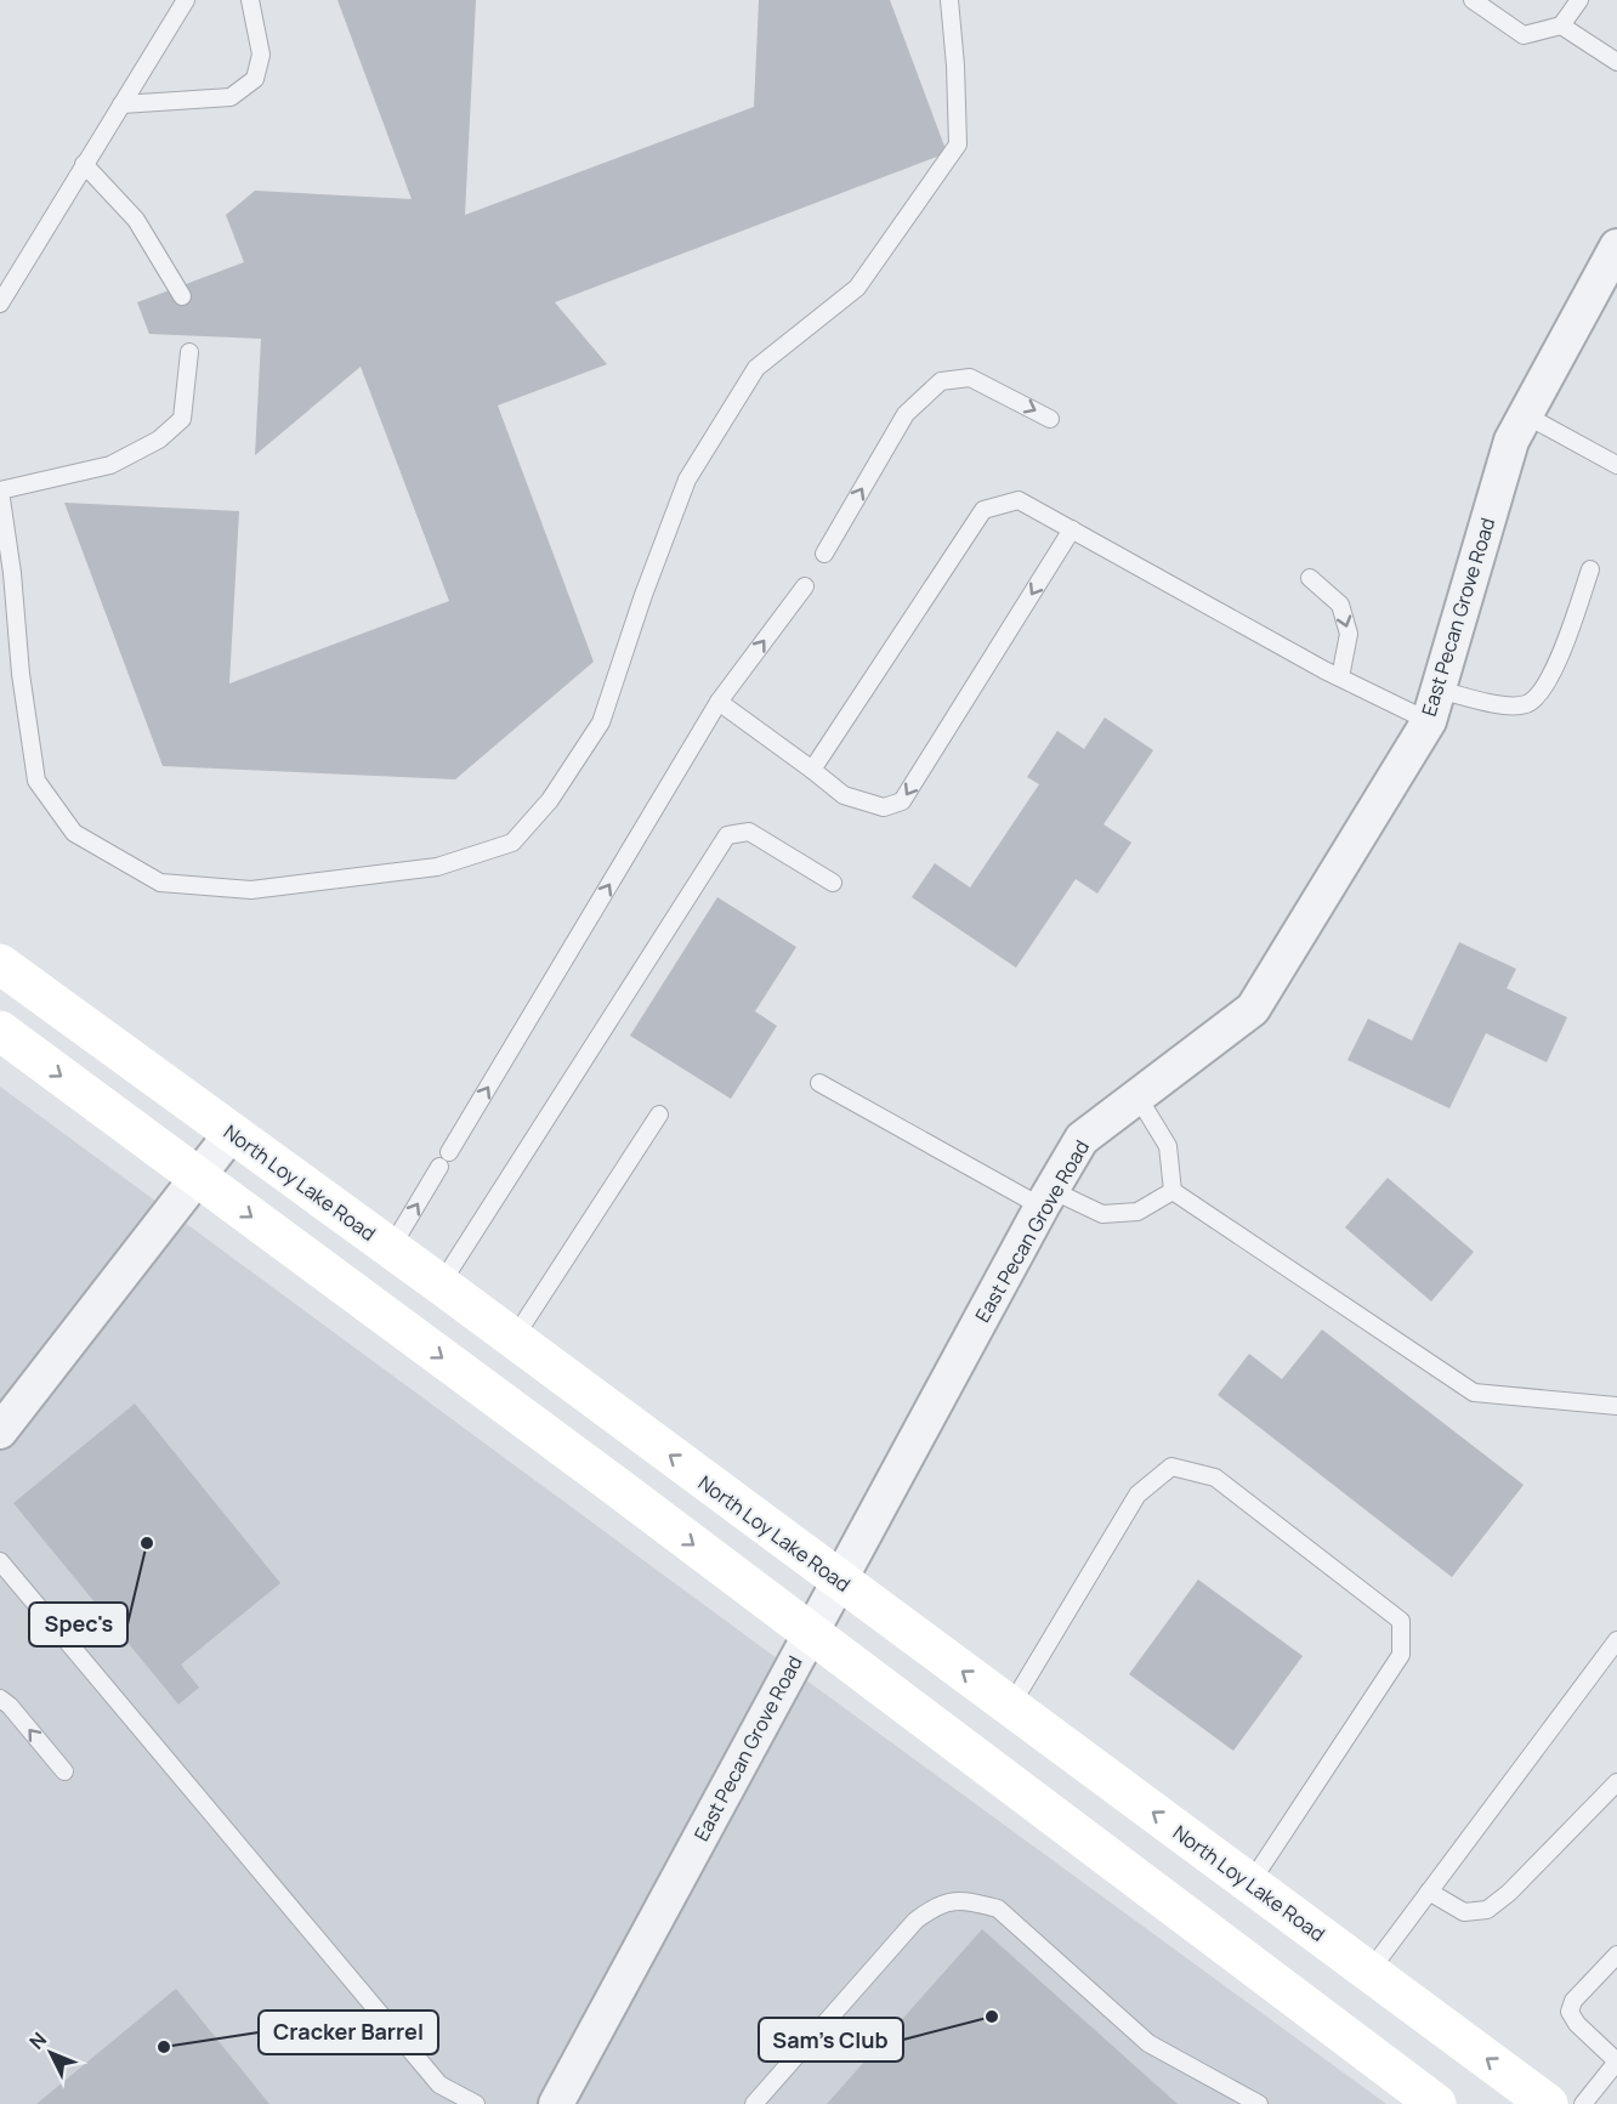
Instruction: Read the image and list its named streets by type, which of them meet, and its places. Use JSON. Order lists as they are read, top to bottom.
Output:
{
  "streets": {
    "main road": ["North Loy Lake Road"],
    "street": ["East Pecan Grove Road"]
  },
  "crossings": [
    ["East Pecan Grove Road", "North Loy Lake Road"]
  ],
  "places": ["Spec's", "Sam's Club", "Cracker Barrel"],
  "north": "top left"
}
